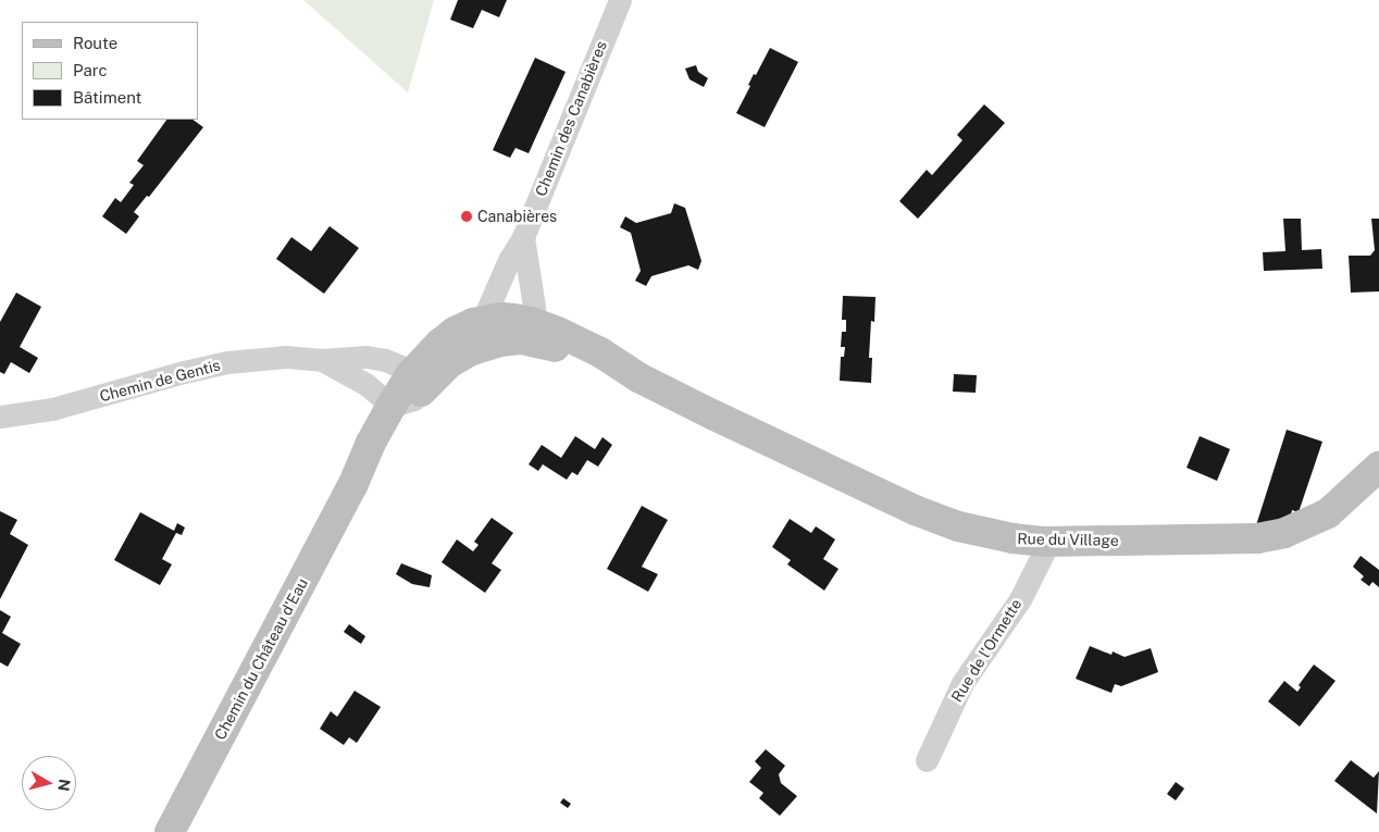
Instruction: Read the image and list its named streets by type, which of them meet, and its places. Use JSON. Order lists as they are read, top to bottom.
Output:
{
  "streets": {
    "street": [
      "Chemin des Canabières",
      "Chemin de Gentis",
      "Rue du Village",
      "Rue de l'Ormette",
      "Chemin du Château d'Eau"
    ]
  },
  "crossings": [
    ["Chemin des Canabières", "Rue du Village"],
    ["Chemin des Canabières", "Chemin du Château d'Eau"],
    ["Chemin de Gentis", "Chemin du Château d'Eau"],
    ["Rue du Village", "Rue de l'Ormette"],
    ["Rue du Village", "Chemin du Château d'Eau"]
  ],
  "places": ["Canabières"],
  "legend": ["Route", "Parc", "Bâtiment"],
  "north": "right"
}
